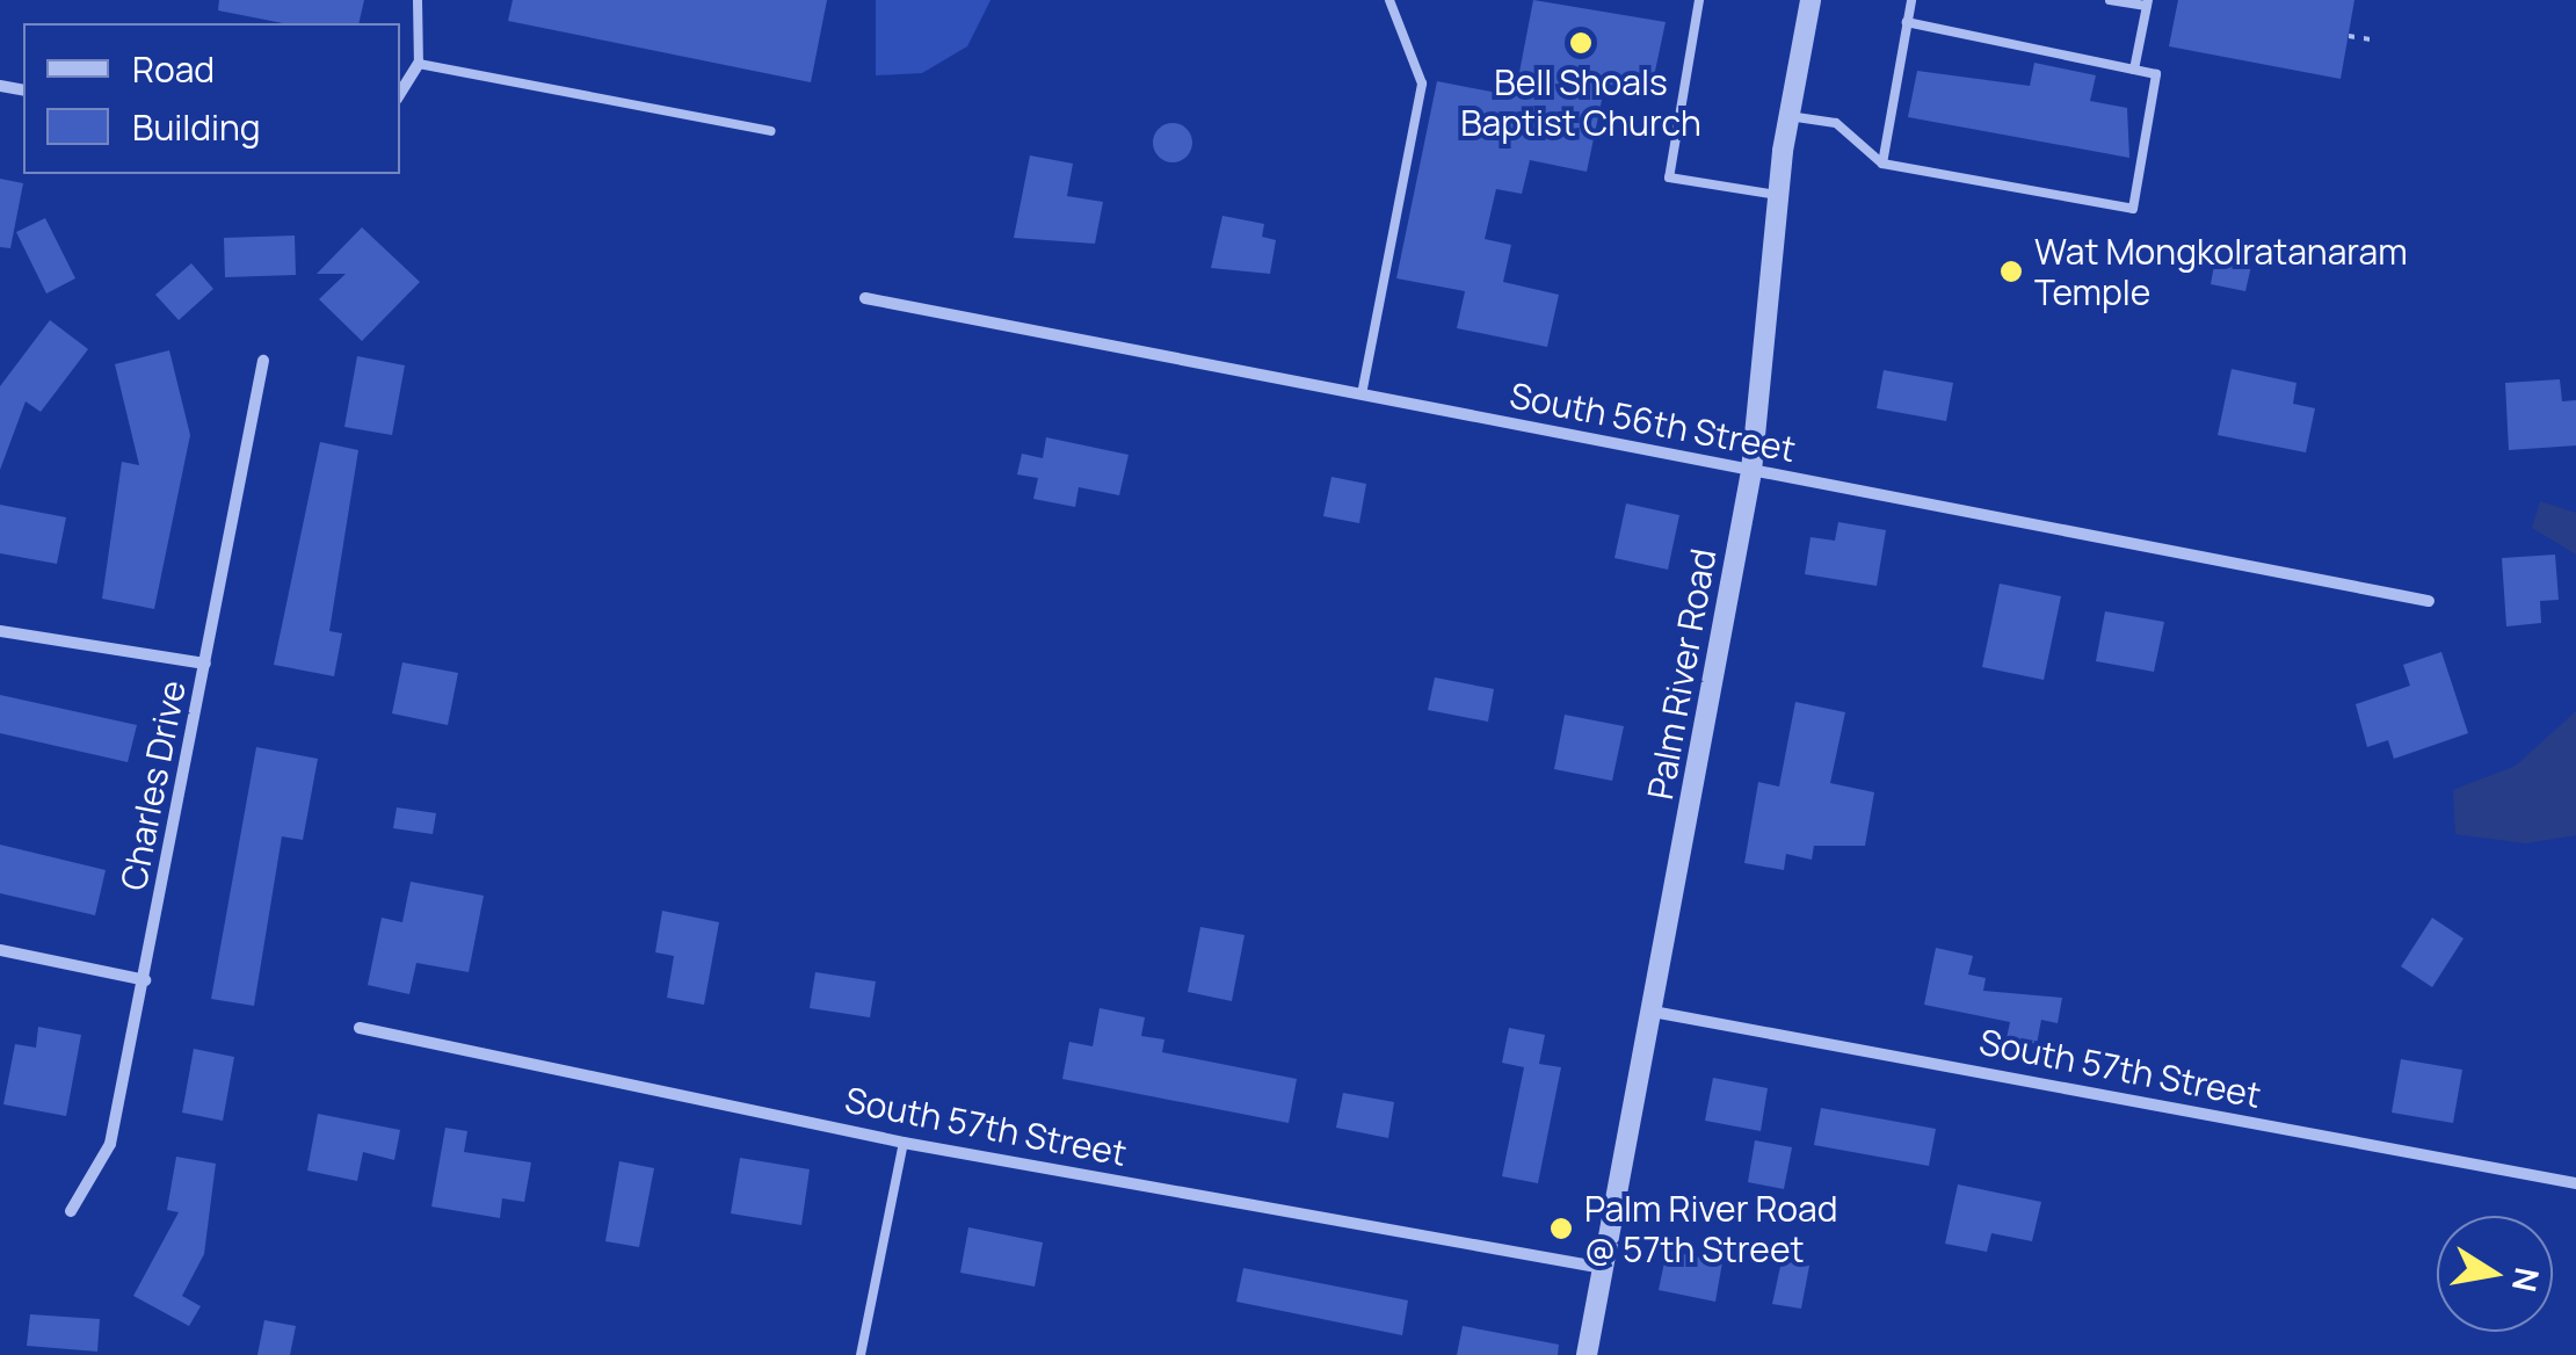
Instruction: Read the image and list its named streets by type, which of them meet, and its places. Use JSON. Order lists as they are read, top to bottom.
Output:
{
  "streets": {
    "street": [
      "South 56th Street",
      "Palm River Road",
      "Charles Drive",
      "South 57th Street"
    ]
  },
  "crossings": [
    ["South 56th Street", "Palm River Road"],
    ["Palm River Road", "South 57th Street"]
  ],
  "places": ["Bell Shoals Baptist Church", "Wat Mongkolratanaram Temple", "Palm River Road @ 57th Street"],
  "legend": ["Road", "Building"],
  "north": "right"
}
